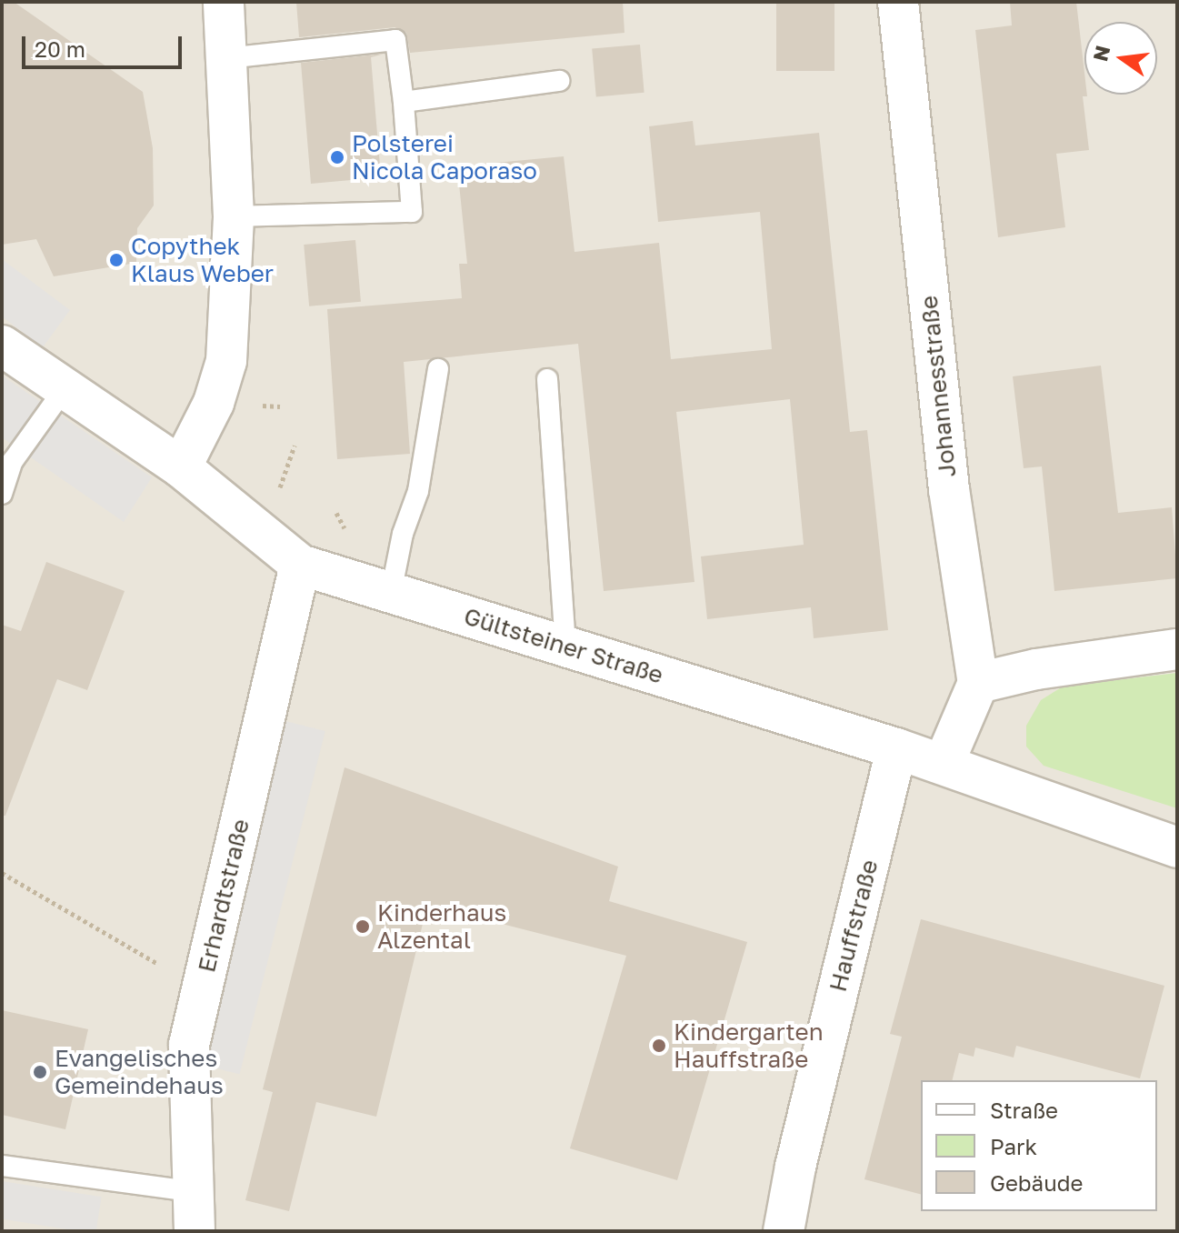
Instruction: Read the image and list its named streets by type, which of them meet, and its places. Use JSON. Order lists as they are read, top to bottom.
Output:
{
  "streets": {
    "street": [
      "Johannesstraße",
      "Gültsteiner Straße",
      "Erhardtstraße",
      "Hauffstraße"
    ]
  },
  "crossings": [
    ["Gültsteiner Straße", "Erhardtstraße"],
    ["Gültsteiner Straße", "Hauffstraße"]
  ],
  "places": [
    "Polsterei Nicola Caporaso",
    "Copythek Klaus Weber",
    "Kinderhaus Alzental",
    "Kindergarten Hauffstraße",
    "Evangelisches Gemeindehaus"
  ],
  "legend": ["Straße", "Park", "Gebäude"],
  "scale_bar": "20 m",
  "north": "left"
}
